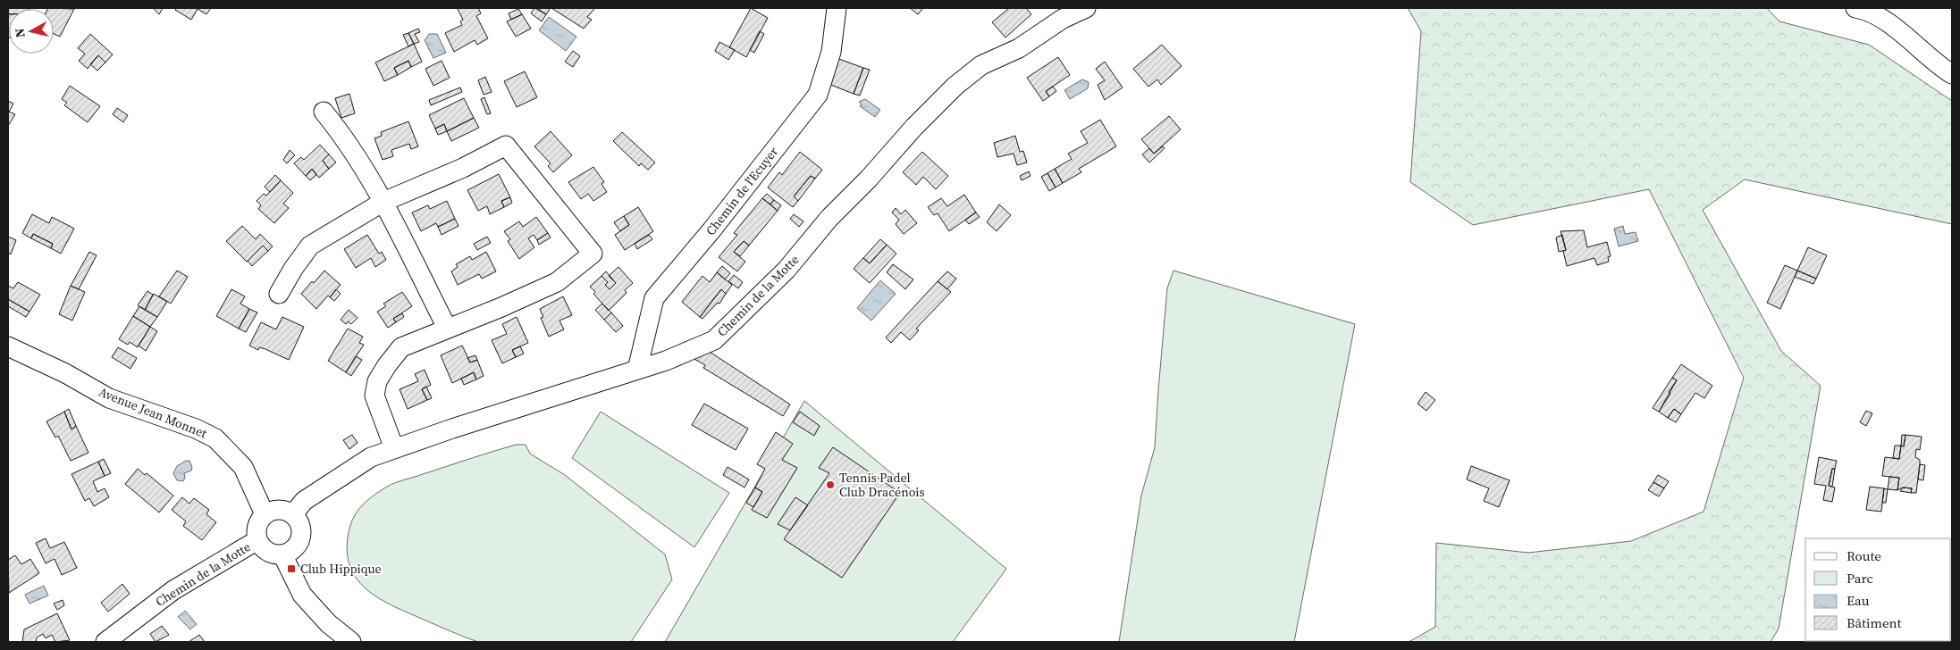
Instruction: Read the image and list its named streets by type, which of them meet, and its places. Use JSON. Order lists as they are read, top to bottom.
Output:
{
  "streets": {
    "street": ["Chemin de l'Ecuyer", "Chemin de la Motte", "Avenue Jean Monnet"]
  },
  "crossings": [
    ["Chemin de l'Ecuyer", "Chemin de la Motte"],
    ["Chemin de la Motte", "Avenue Jean Monnet"]
  ],
  "places": {
    "other": ["Tennis Padel Club Dracénois"],
    "transit": ["Club Hippique"]
  },
  "legend": [
    "Route",
    "Parc",
    "Eau",
    "Bâtiment"
  ],
  "north": "left"
}
